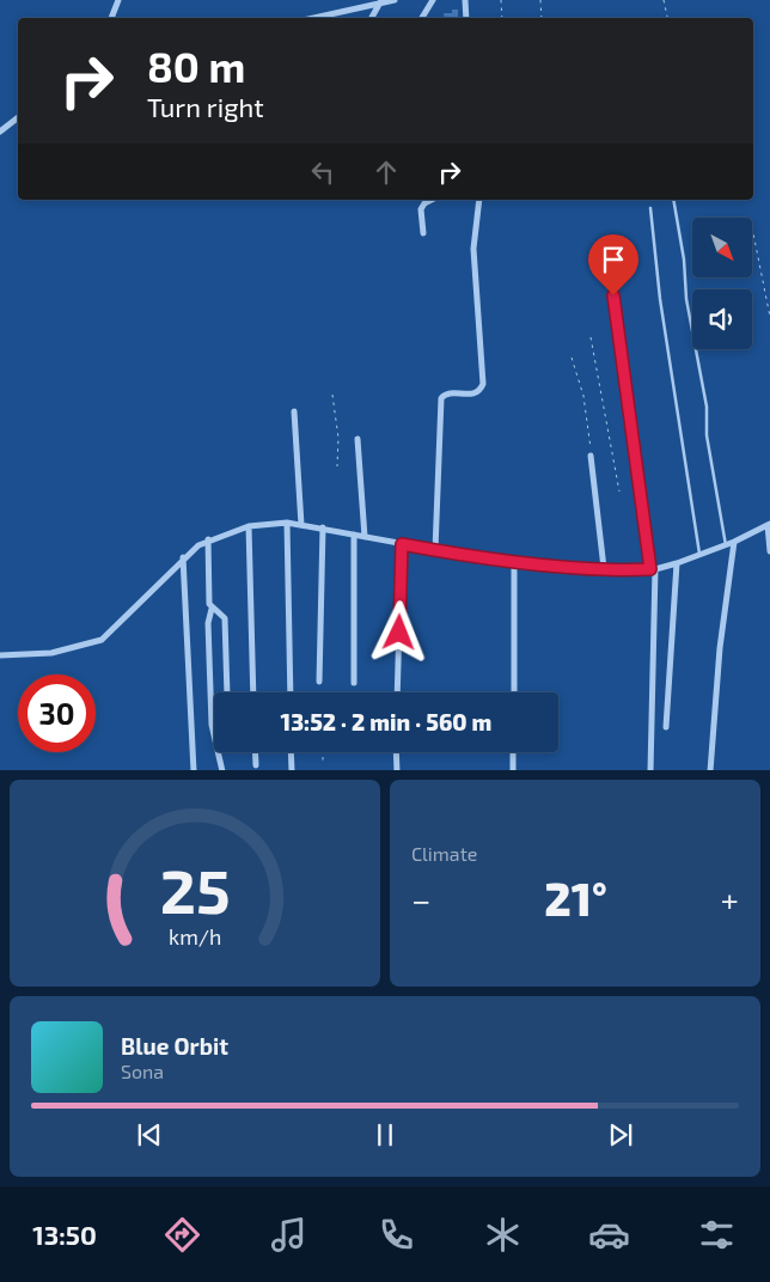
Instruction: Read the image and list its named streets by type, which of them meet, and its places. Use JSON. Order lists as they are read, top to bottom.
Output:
{
  "north": "bottom right",
  "page": {
    "turn": ["80 m", "Turn right"],
    "limit": "30",
    "trip": "13:52 · 2 min · 560 m",
    "tile": "Climate",
    "heat": ["−", "21°", "+"],
    "song": ["Blue Orbit", "Sona"],
    "tabs": "13:50",
    "gauge": ["25", "km/h"]
  }
}
